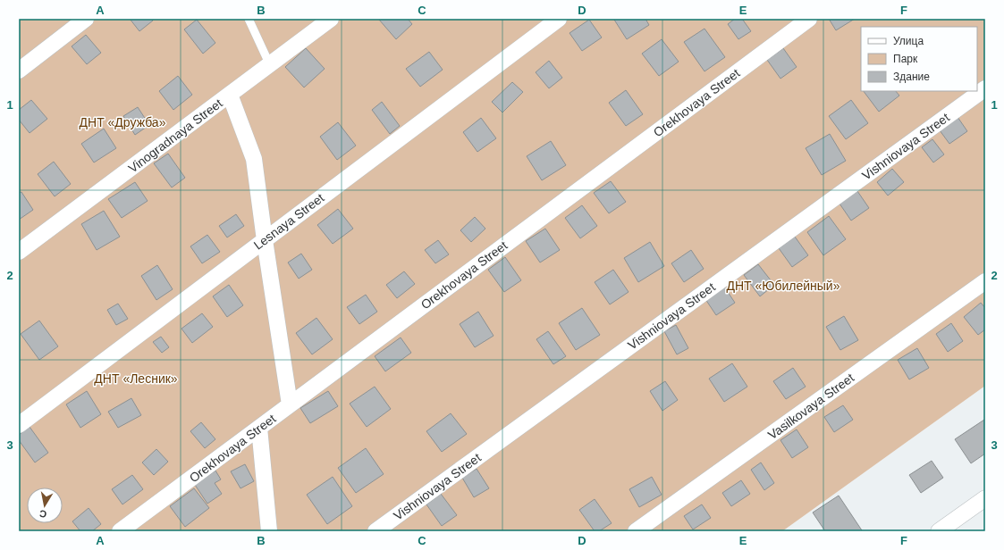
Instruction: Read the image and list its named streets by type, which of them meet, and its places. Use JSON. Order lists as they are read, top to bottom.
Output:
{
  "streets": {
    "street": [
      "Orekhovaya Street",
      "Vinogradnaya Street",
      "Vishniovaya Street",
      "Lesnaya Street",
      "Vasilkovaya Street"
    ]
  },
  "parks": ["ДНТ «Дружба»", "ДНТ «Юбилейный»", "ДНТ «Лесник»"],
  "legend": ["Улица", "Парк", "Здание"],
  "north": "bottom",
  "grid": {
    "columns": [
      "A",
      "B",
      "C",
      "D",
      "E",
      "F"
    ],
    "rows": ["1", "2", "3"]
  }
}
